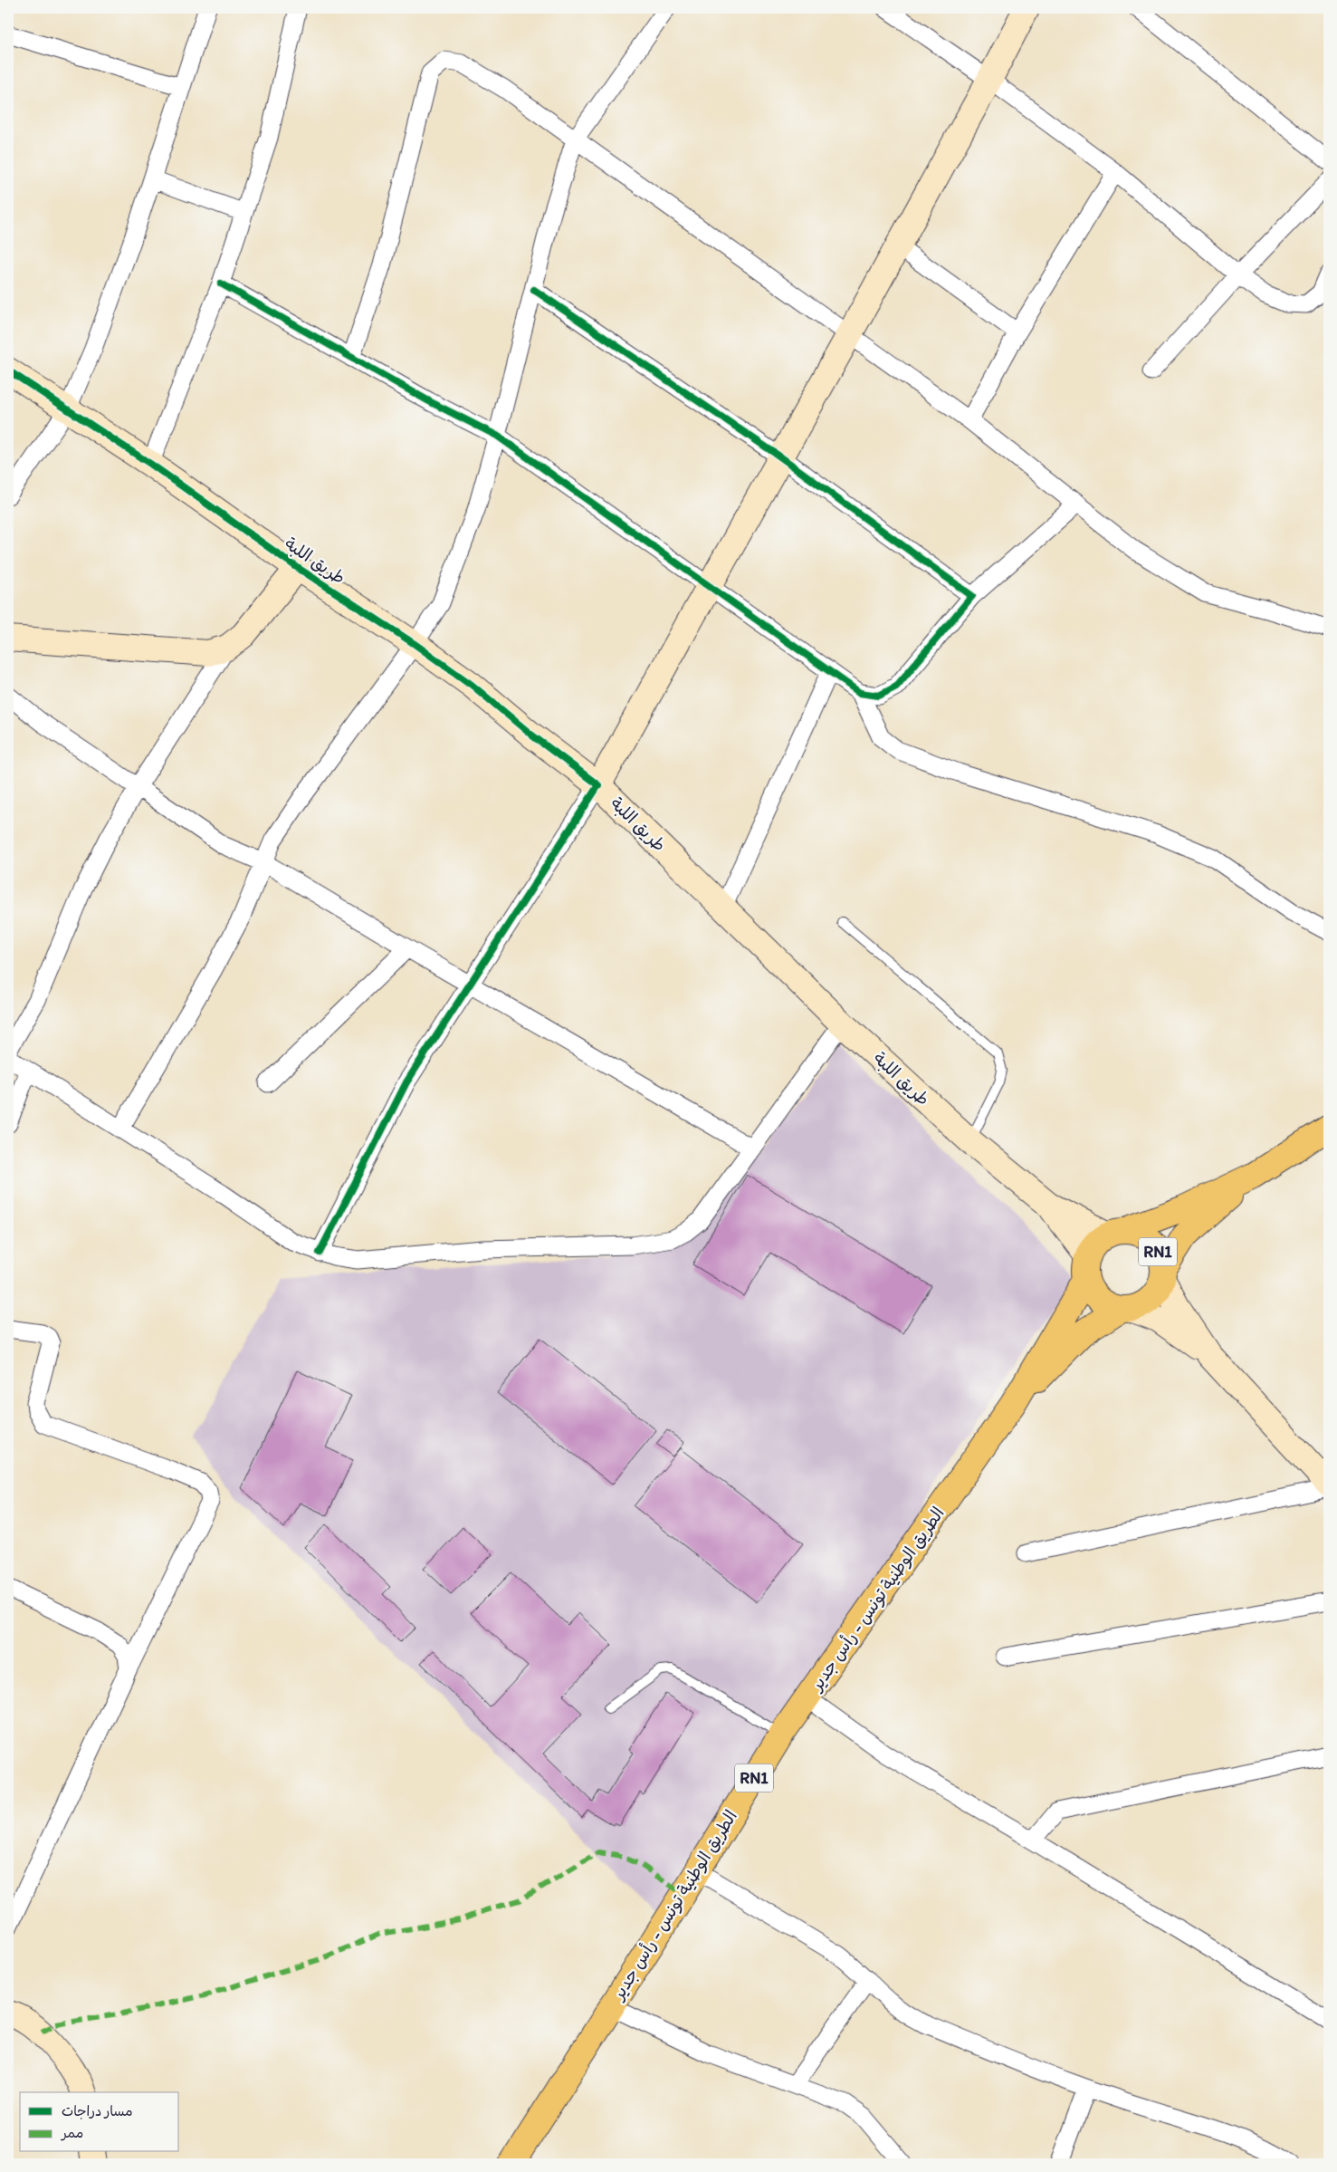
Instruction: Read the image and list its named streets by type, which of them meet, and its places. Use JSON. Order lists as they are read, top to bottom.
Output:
{
  "streets": {
    "main road": ["طريق اللبة", "RN1", "الطريق الوطنية تونس - رأس جدير"]
  },
  "crossings": [
    ["طريق اللبة", "RN1"],
    ["طريق اللبة", "الطريق الوطنية تونس - رأس جدير"],
    ["RN1", "الطريق الوطنية تونس - رأس جدير"]
  ],
  "legend": ["مسار دراجات", "ممر"]
}
